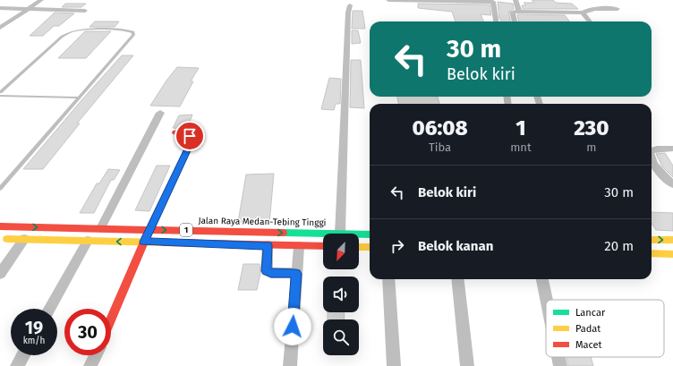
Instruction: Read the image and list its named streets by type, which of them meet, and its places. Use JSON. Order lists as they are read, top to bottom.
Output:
{
  "streets": {
    "main road": ["Jalan Raya Medan-Tebing Tinggi", "1"]
  },
  "legend": ["Lancar", "Padat", "Macet"],
  "north": "bottom left",
  "page": {
    "turn": ["30 m", "Belok kiri"],
    "eta": [
      "06:08",
      "Tiba",
      "1",
      "mnt",
      "230",
      "m"
    ],
    "list": [
      {
        "name": "Belok kiri",
        "value": "30 m"
      },
      {
        "name": "Belok kanan",
        "value": "20 m"
      }
    ],
    "speed": "19 km/h",
    "limit": "30"
  }
}
